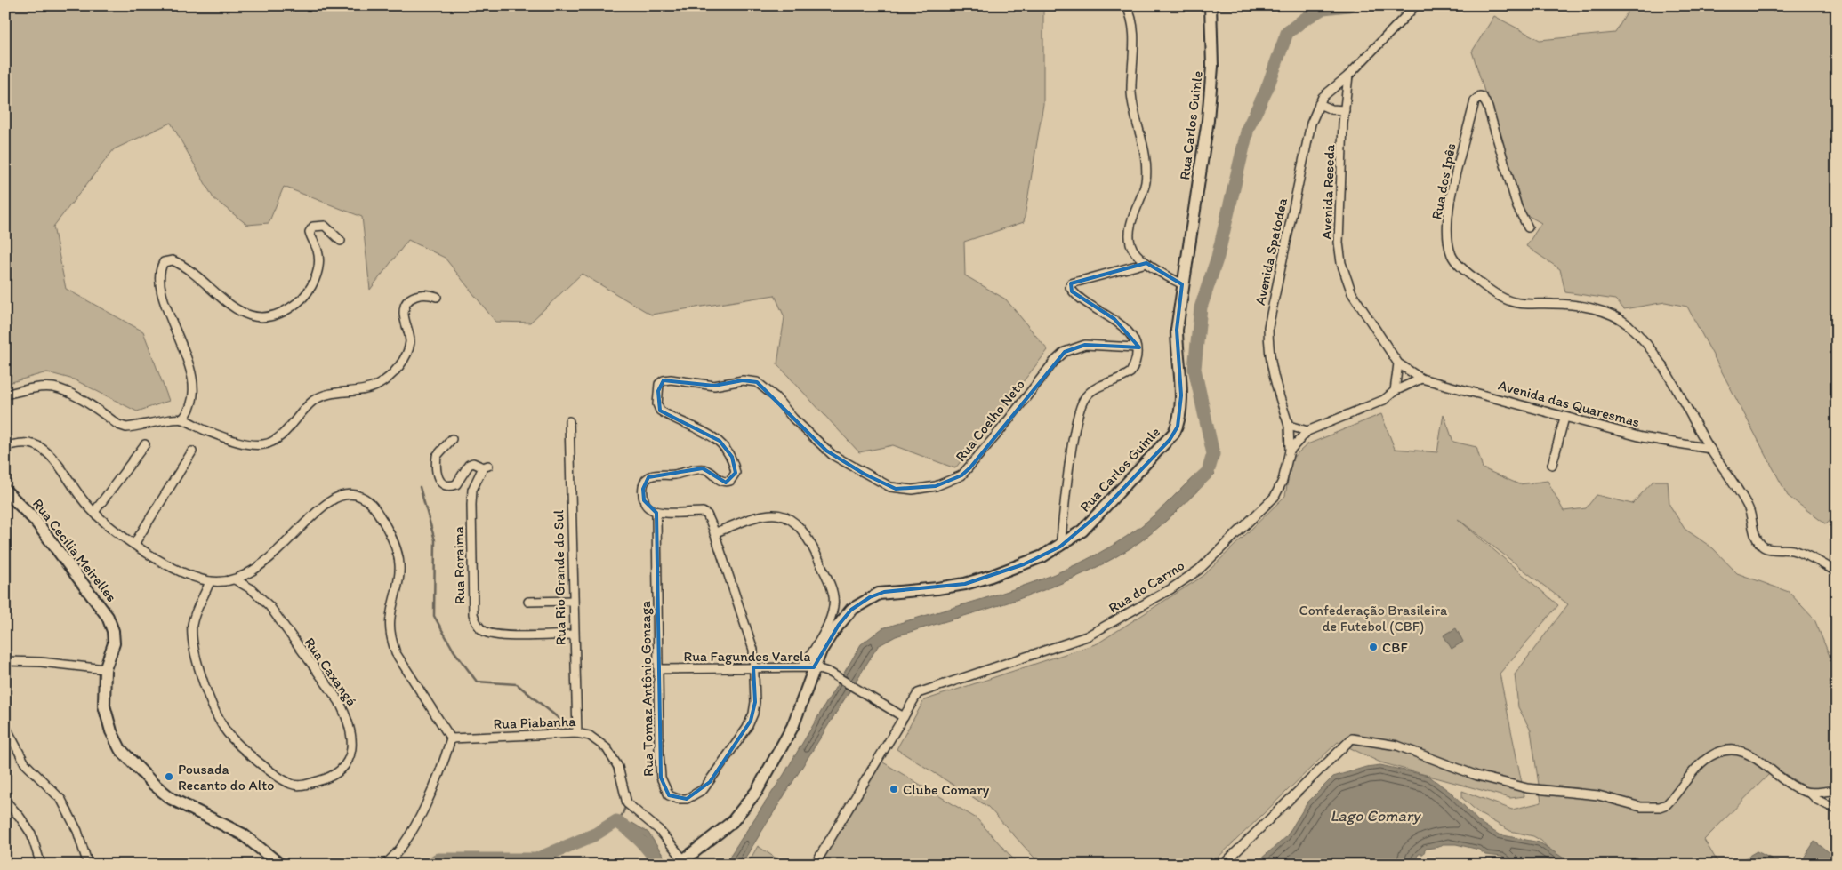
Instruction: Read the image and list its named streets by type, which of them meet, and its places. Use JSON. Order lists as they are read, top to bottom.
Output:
{
  "streets": {
    "street": [
      "Rua Carlos Guinle",
      "Rua dos Ipês",
      "Avenida Reseda",
      "Avenida Spatodea",
      "Avenida das Quaresmas",
      "Rua Coelho Neto",
      "Rua Cecília Meirelles",
      "Rua Roraima",
      "Rua Rio Grande do Sul",
      "Rua do Carmo",
      "Rua Fagundes Varela",
      "Rua Caxangá",
      "Rua Tomaz Antônio Gonzaga",
      "Rua Piabanha"
    ]
  },
  "crossings": [
    ["Rua Carlos Guinle", "Rua Fagundes Varela"],
    ["Rua Carlos Guinle", "Rua Piabanha"],
    ["Rua dos Ipês", "Avenida das Quaresmas"],
    ["Avenida Reseda", "Avenida Spatodea"],
    ["Avenida Reseda", "Avenida das Quaresmas"],
    ["Avenida Spatodea", "Rua do Carmo"],
    ["Rua Coelho Neto", "Rua Tomaz Antônio Gonzaga"],
    ["Rua Roraima", "Rua Rio Grande do Sul"],
    ["Rua Rio Grande do Sul", "Rua Piabanha"],
    ["Rua do Carmo", "Rua Fagundes Varela"],
    ["Rua Fagundes Varela", "Rua Tomaz Antônio Gonzaga"]
  ],
  "water": ["Lago Comary"],
  "parks": ["Confederação Brasileira de Futebol (CBF)"],
  "places": ["CBF", "Pousada Recanto do Alto", "Clube Comary"]
}
